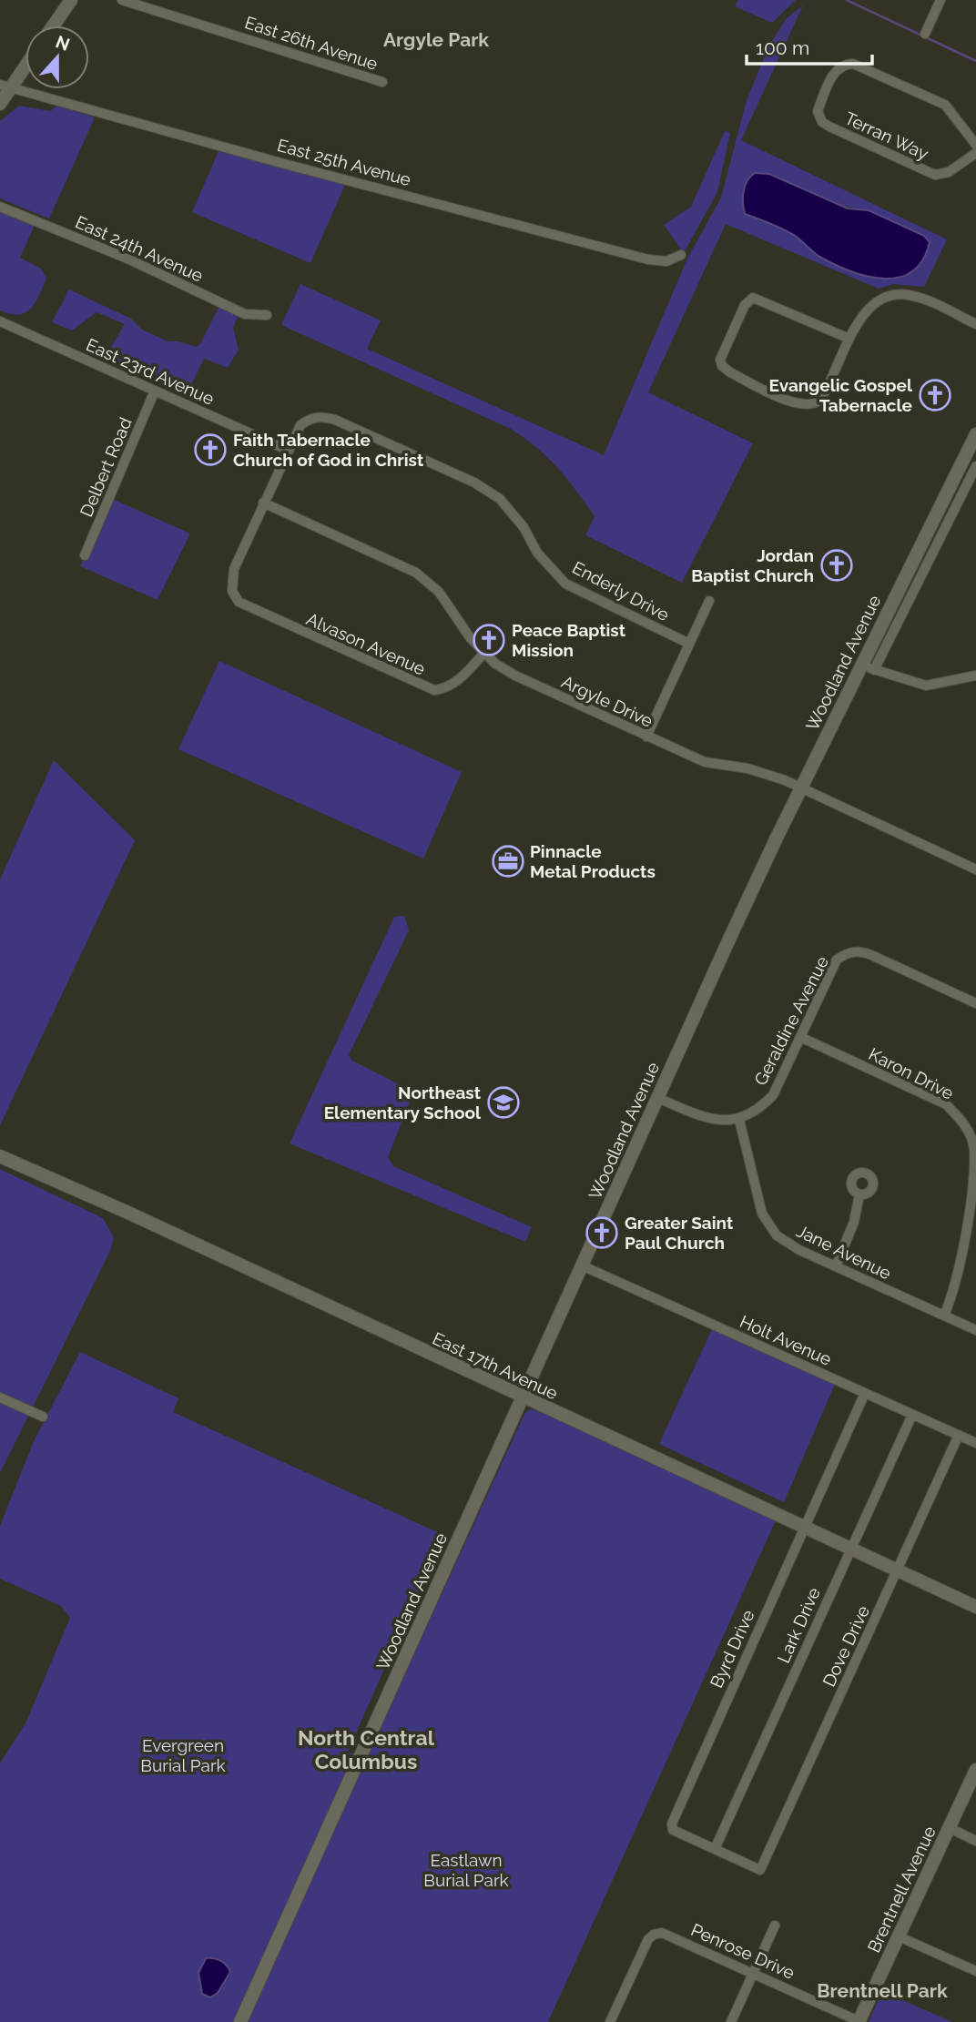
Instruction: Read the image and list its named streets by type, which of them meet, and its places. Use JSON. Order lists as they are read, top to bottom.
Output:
{
  "streets": {
    "street": [
      "East 26th Avenue",
      "Terran Way",
      "East 25th Avenue",
      "East 24th Avenue",
      "East 23rd Avenue",
      "Delbert Road",
      "Enderly Drive",
      "Alvason Avenue",
      "Woodland Avenue",
      "Argyle Drive",
      "Geraldine Avenue",
      "Karon Drive",
      "Jane Avenue",
      "Holt Avenue",
      "East 17th Avenue",
      "Lark Drive",
      "Dove Drive",
      "Byrd Drive",
      "Brentnell Avenue",
      "Penrose Drive"
    ]
  },
  "crossings": [
    ["East 23rd Avenue", "Delbert Road"],
    ["East 23rd Avenue", "Enderly Drive"],
    ["Alvason Avenue", "Argyle Drive"],
    ["Woodland Avenue", "Argyle Drive"],
    ["Woodland Avenue", "Holt Avenue"],
    ["Woodland Avenue", "East 17th Avenue"],
    ["Geraldine Avenue", "Karon Drive"],
    ["Geraldine Avenue", "Jane Avenue"],
    ["Karon Drive", "Jane Avenue"],
    ["Holt Avenue", "Lark Drive"],
    ["Holt Avenue", "Dove Drive"],
    ["Holt Avenue", "Byrd Drive"],
    ["East 17th Avenue", "Lark Drive"],
    ["East 17th Avenue", "Dove Drive"],
    ["East 17th Avenue", "Byrd Drive"],
    ["Lark Drive", "Byrd Drive"],
    ["Dove Drive", "Byrd Drive"],
    ["Brentnell Avenue", "Penrose Drive"]
  ],
  "districts": ["Argyle Park", "North Central Columbus", "Brentnell Park"],
  "parks": ["Evergreen Burial Park", "Eastlawn Burial Park"],
  "places": {
    "church": [
      "Evangelic Gospel Tabernacle",
      "Faith Tabernacle Church of God in Christ",
      "Jordan Baptist Church",
      "Peace Baptist Mission",
      "Greater Saint Paul Church"
    ],
    "office": ["Pinnacle Metal Products"],
    "school or university": ["Northeast Elementary School"]
  },
  "scale_bar": "100 m",
  "north": "top"
}
